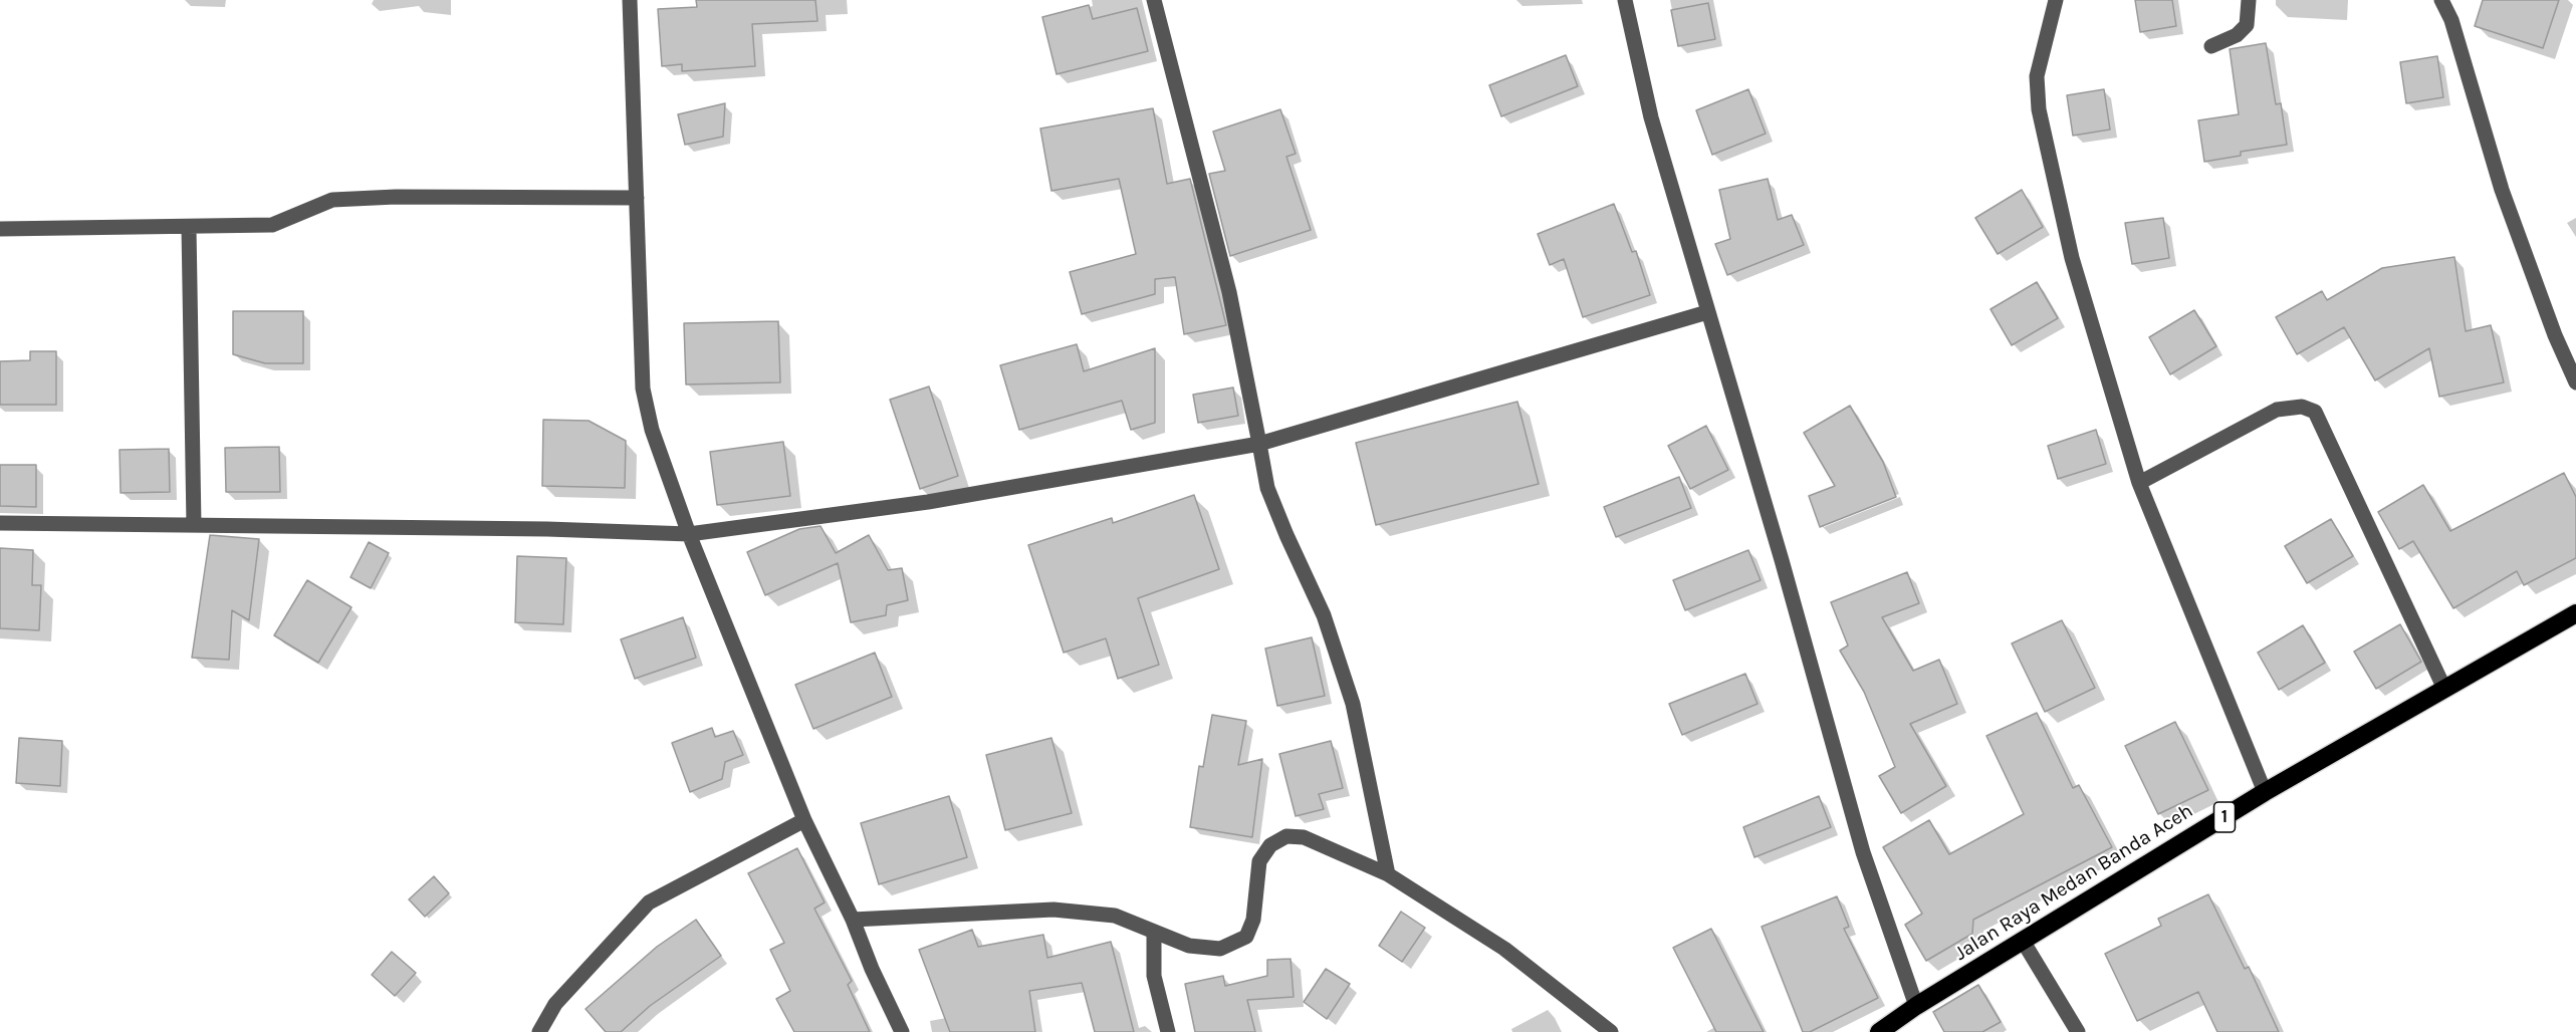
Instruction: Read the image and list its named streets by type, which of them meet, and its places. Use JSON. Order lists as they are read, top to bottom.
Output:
{
  "streets": {
    "highway": ["1", "Jalan Raya Medan Banda Aceh"]
  }
}
